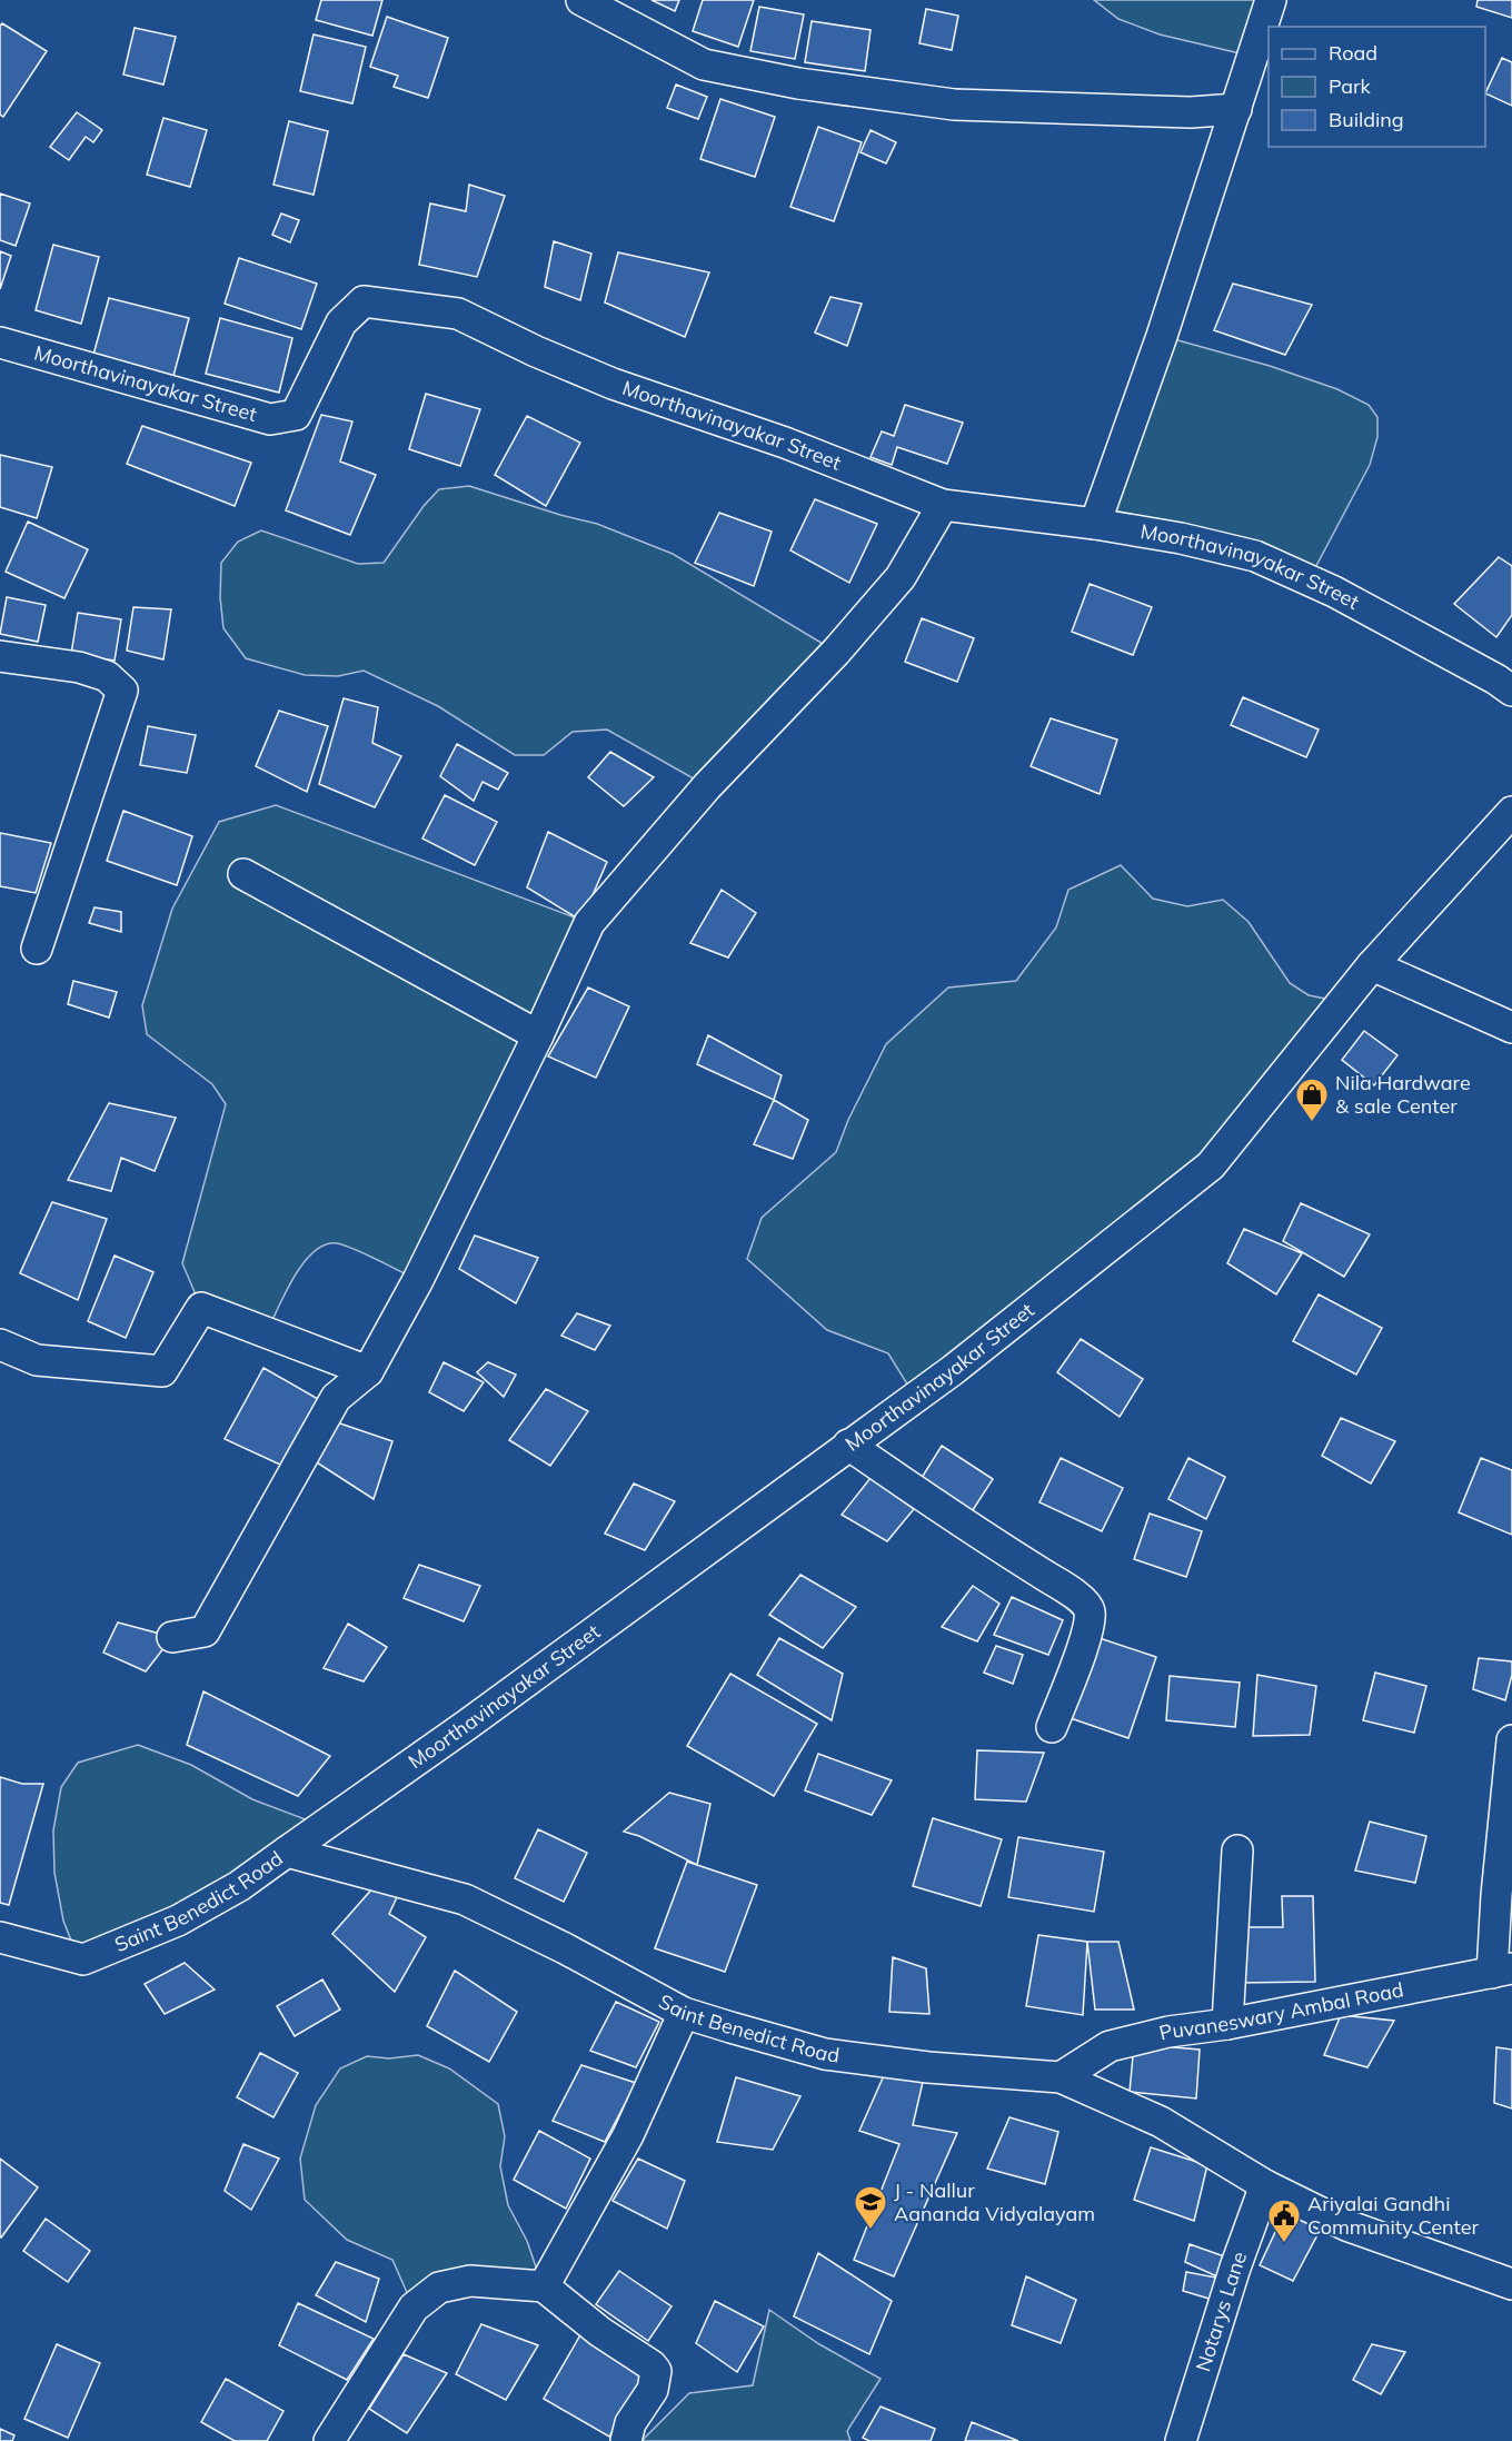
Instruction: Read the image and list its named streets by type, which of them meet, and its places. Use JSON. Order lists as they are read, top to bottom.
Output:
{
  "streets": {
    "street": [
      "Moorthavinayakar Street",
      "Saint Benedict Road",
      "Puvaneswary Ambal Road",
      "Notarys Lane"
    ]
  },
  "crossings": [
    ["Moorthavinayakar Street", "Saint Benedict Road"],
    ["Saint Benedict Road", "Puvaneswary Ambal Road"],
    ["Saint Benedict Road", "Notarys Lane"]
  ],
  "places": {
    "shop": ["Nila Hardware & sale Center"],
    "school or university": ["J - Nallur Aananda Vidyalayam"],
    "public building": ["Ariyalai Gandhi Community Center"]
  },
  "legend": ["Road", "Park", "Building"]
}
